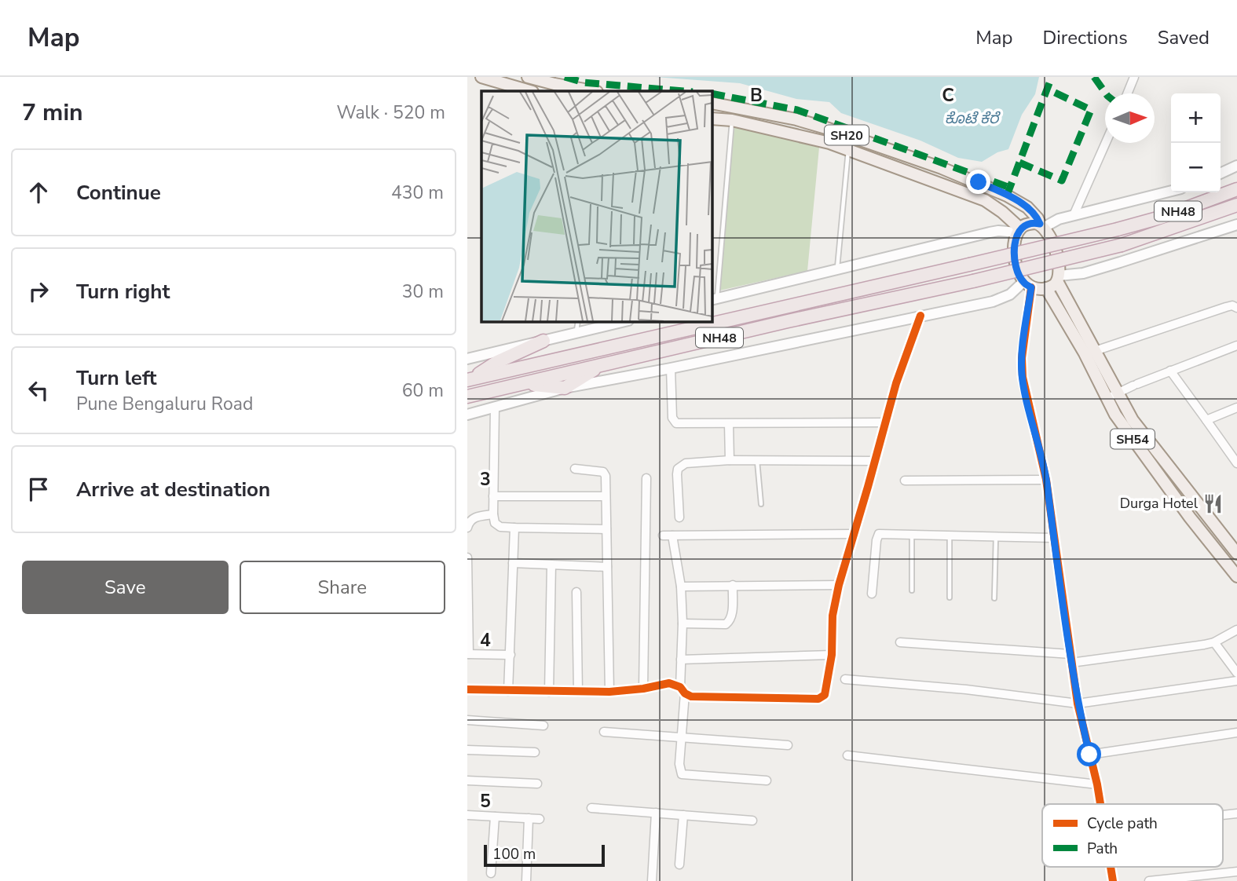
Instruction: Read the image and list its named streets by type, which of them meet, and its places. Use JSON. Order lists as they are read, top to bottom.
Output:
{
  "streets": {
    "highway": ["NH48"],
    "main road": ["SH20", "SH54"]
  },
  "crossings": [
    ["SH20", "SH54"]
  ],
  "water": ["ಕೊಟೆ ಕೆರೆ"],
  "places": {
    "restaurant": ["Durga Hotel"]
  },
  "legend": ["Cycle path", "Path"],
  "scale_bar": "100 m",
  "north": "right",
  "page": {
    "header": "Map",
    "nav": ["Map", "Directions", "Saved"],
    "heading": ["7 min", "Walk · 520 m"],
    "map_buttons": ["+", "−"],
    "list": [
      ["Continue", "430 m"],
      ["Turn right", "30 m"],
      ["Turn left", "Pune Bengaluru Road", "60 m"],
      "Arrive at destination"
    ],
    "buttons": ["Save", "Share"],
    "scale": "100 m"
  },
  "grid": {
    "columns": ["B", "C"],
    "rows": ["3", "4", "5"]
  }
}
